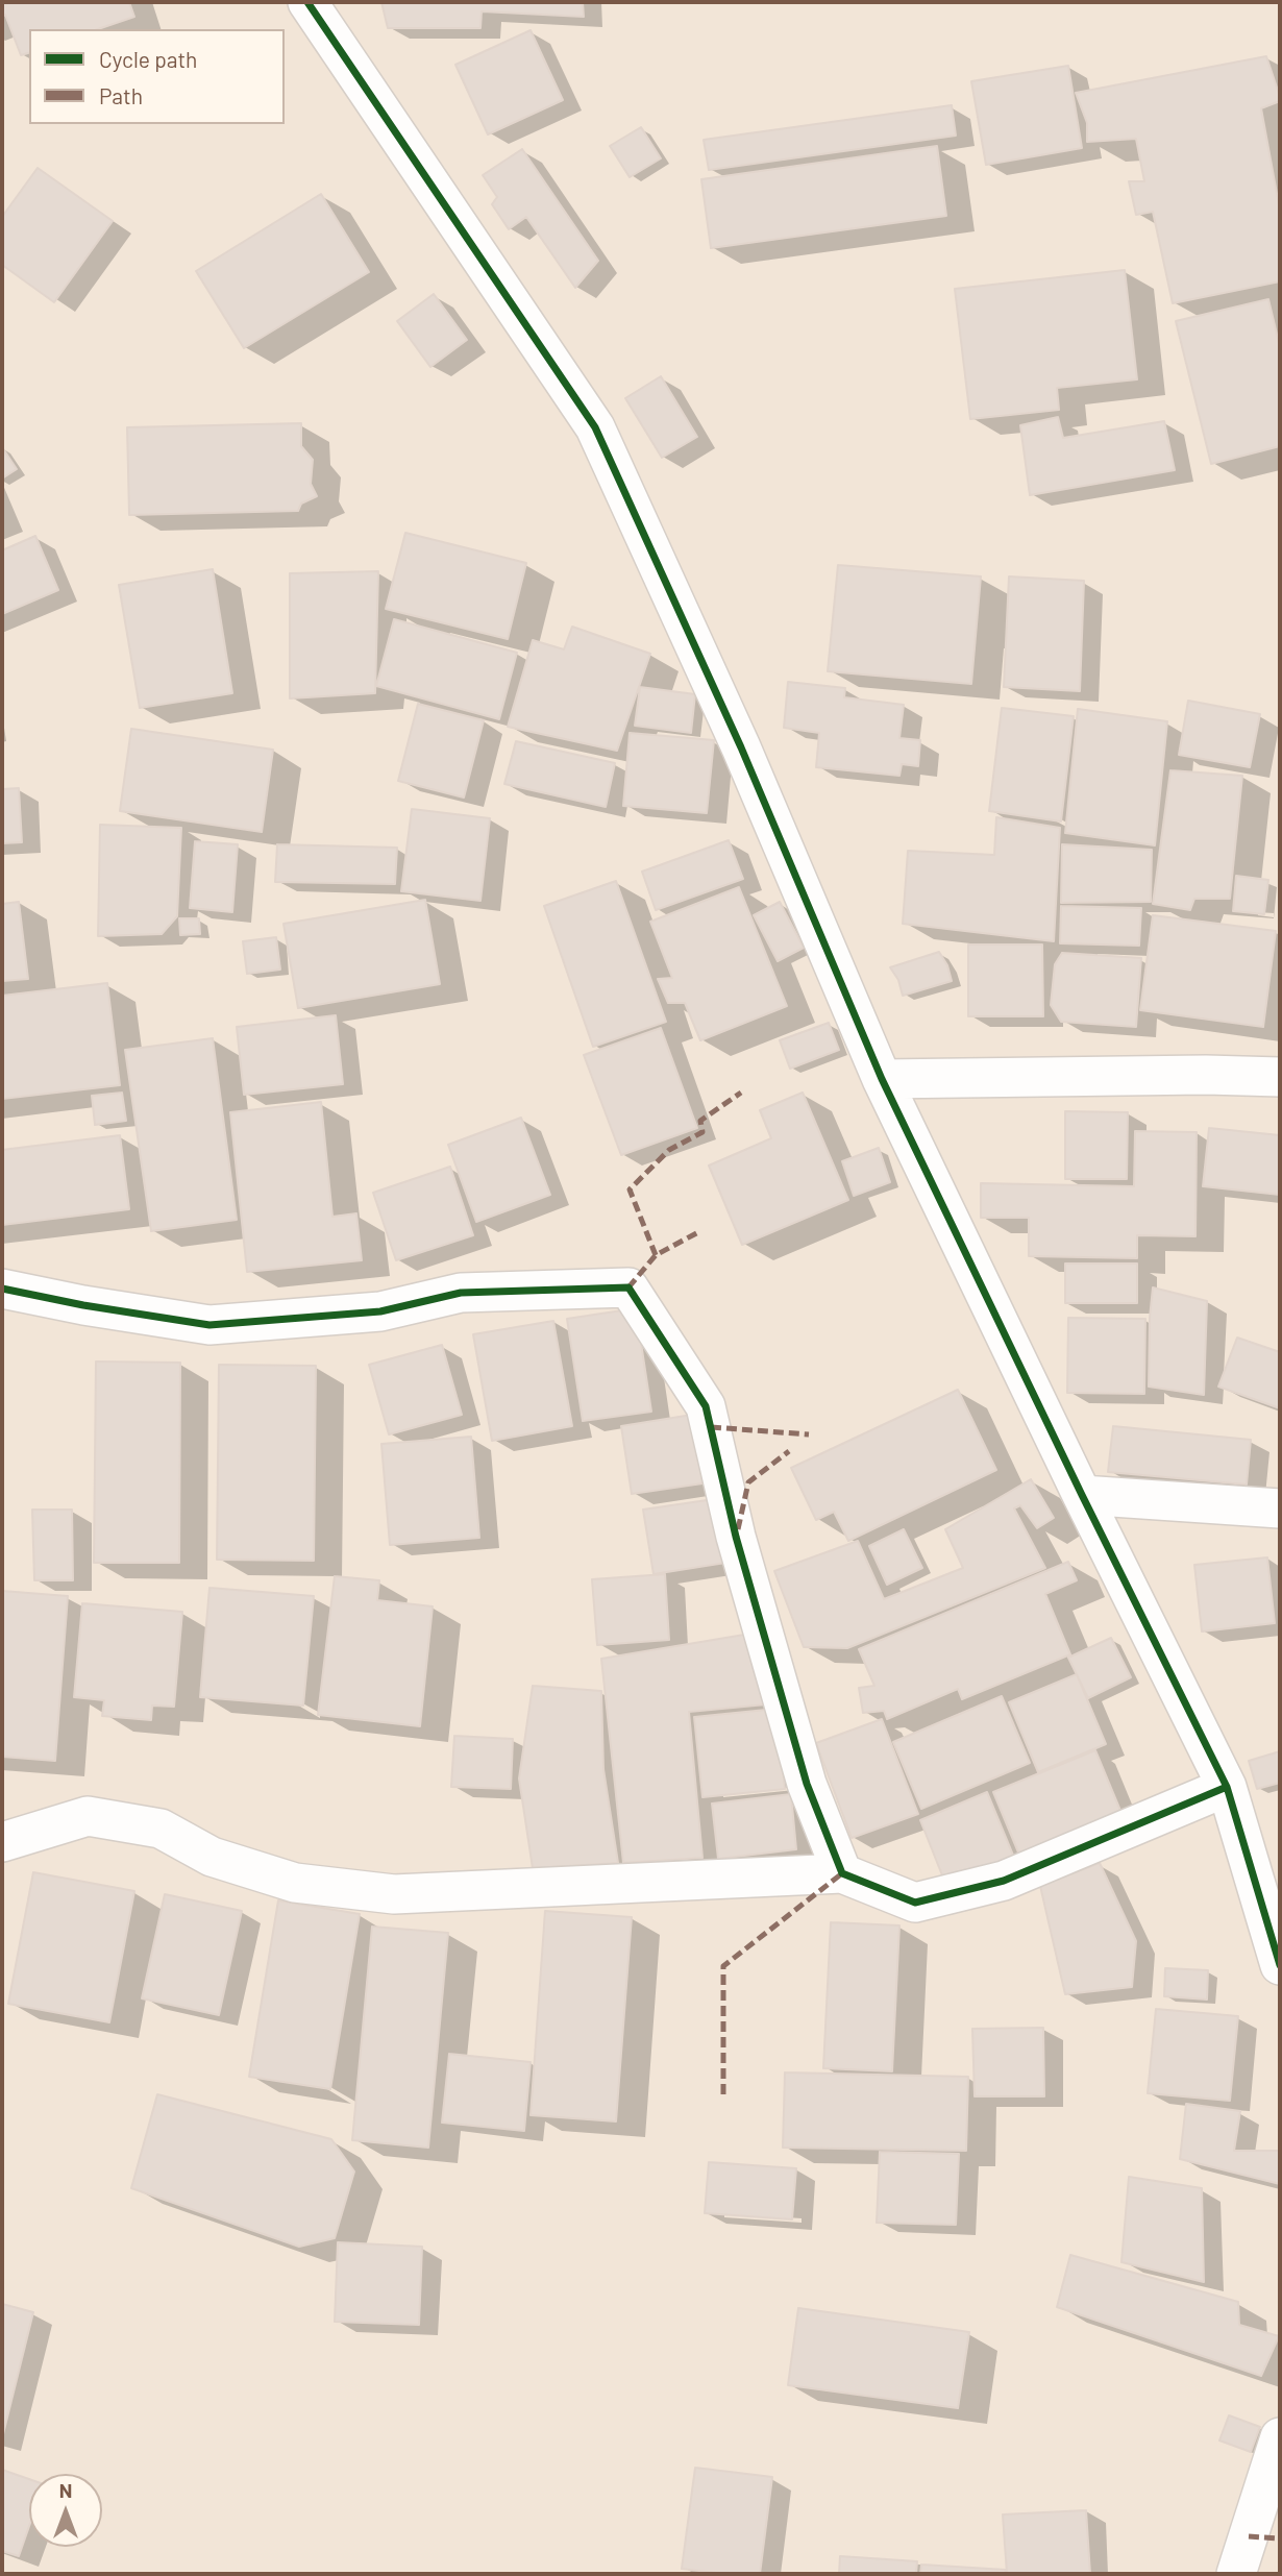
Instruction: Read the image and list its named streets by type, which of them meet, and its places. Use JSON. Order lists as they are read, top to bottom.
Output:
{
  "legend": ["Cycle path", "Path"],
  "north": "top"
}
